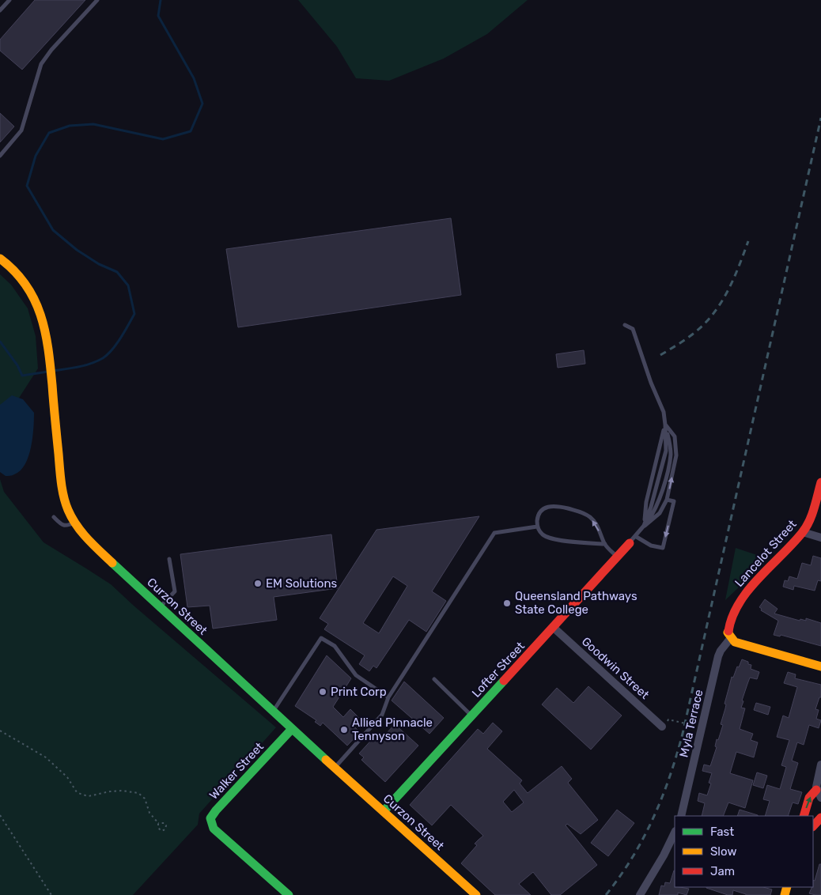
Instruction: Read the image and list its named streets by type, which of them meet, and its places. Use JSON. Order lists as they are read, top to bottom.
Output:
{
  "streets": {
    "street": [
      "Lancelot Street",
      "Curzon Street",
      "Goodwin Street",
      "Lofter Street",
      "Myla Terrace",
      "Walker Street"
    ]
  },
  "crossings": [
    ["Lancelot Street", "Myla Terrace"],
    ["Curzon Street", "Lofter Street"],
    ["Curzon Street", "Walker Street"],
    ["Goodwin Street", "Lofter Street"]
  ],
  "places": [
    "EM Solutions",
    "Queensland Pathways State College",
    "Print Corp",
    "Allied Pinnacle Tennyson"
  ],
  "legend": ["Fast", "Slow", "Jam"]
}
